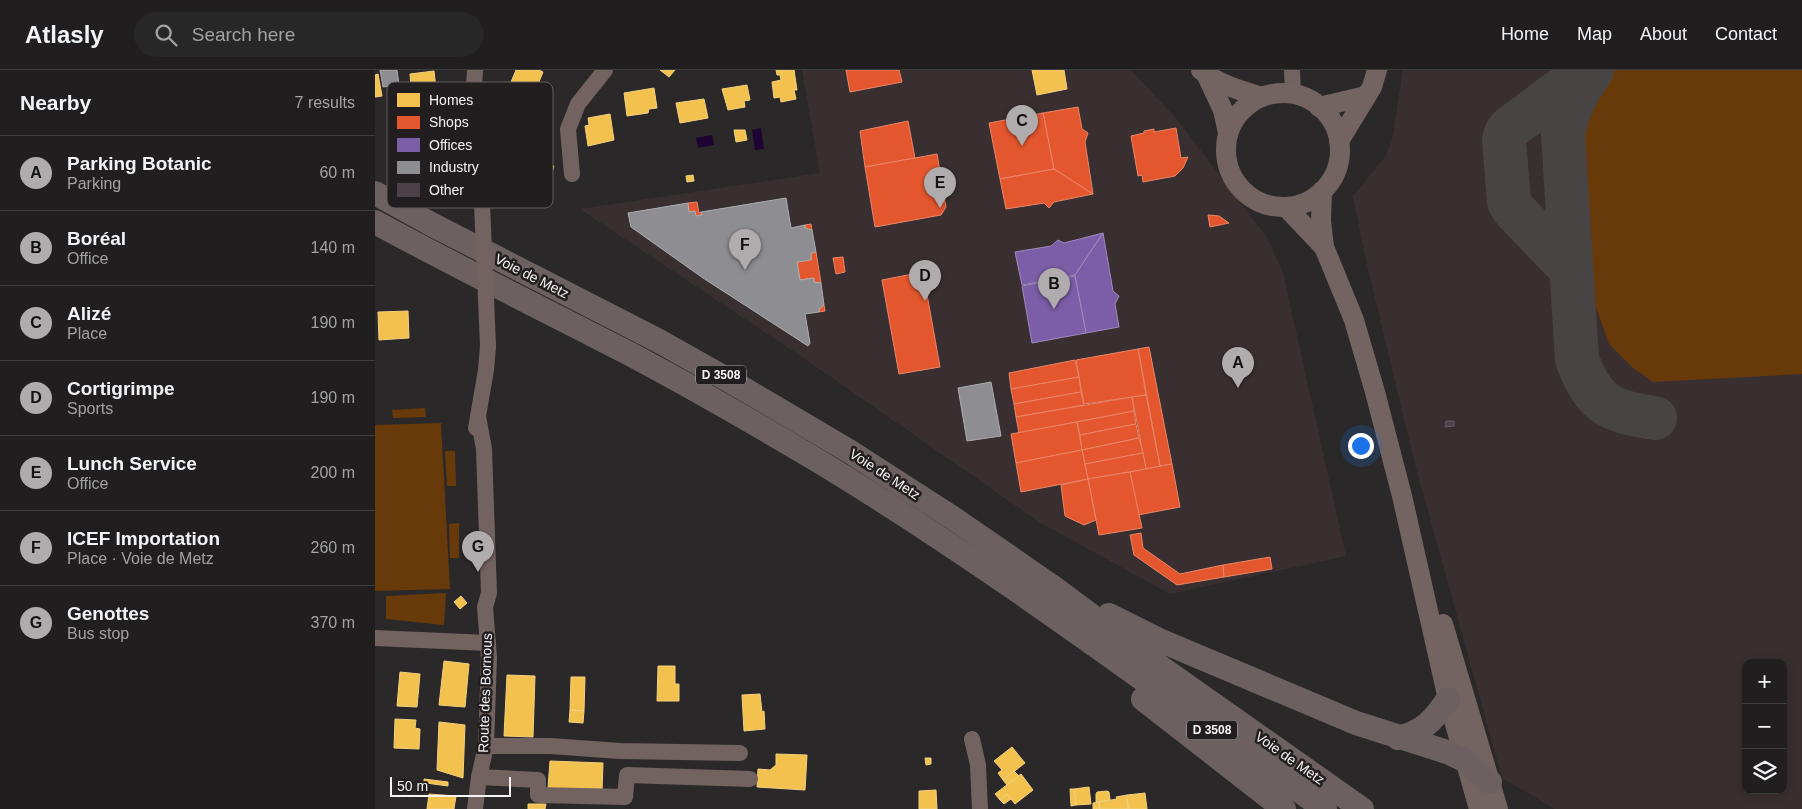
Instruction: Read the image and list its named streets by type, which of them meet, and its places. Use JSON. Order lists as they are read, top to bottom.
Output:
{
  "streets": {
    "highway": ["Voie de Metz", "D 3508"],
    "street": ["Route des Bornous"]
  },
  "legend": [
    "Homes",
    "Shops",
    "Offices",
    "Industry",
    "Other"
  ],
  "scale_bar": "50 m",
  "page": {
    "header": "Atlasly",
    "search": "Search here",
    "nav": [
      "Home",
      "Map",
      "About",
      "Contact"
    ],
    "heading": ["Nearby", "7 results"],
    "pins": [
      "C",
      "E",
      "F",
      "D",
      "B",
      "A",
      "G"
    ],
    "list": [
      {
        "mark": "A",
        "name": "Parking Botanic",
        "note": "Parking",
        "value": "60 m"
      },
      {
        "mark": "B",
        "name": "Boréal",
        "note": "Office",
        "value": "140 m"
      },
      {
        "mark": "C",
        "name": "Alizé",
        "note": "Place",
        "value": "190 m"
      },
      {
        "mark": "D",
        "name": "Cortigrimpe",
        "note": "Sports",
        "value": "190 m"
      },
      {
        "mark": "E",
        "name": "Lunch Service",
        "note": "Office",
        "value": "200 m"
      },
      {
        "mark": "F",
        "name": "ICEF Importation",
        "note": "Place · Voie de Metz",
        "value": "260 m"
      },
      {
        "mark": "G",
        "name": "Genottes",
        "note": "Bus stop",
        "value": "370 m"
      }
    ],
    "map_buttons": ["+", "−"],
    "scale": "50 m"
  }
}
